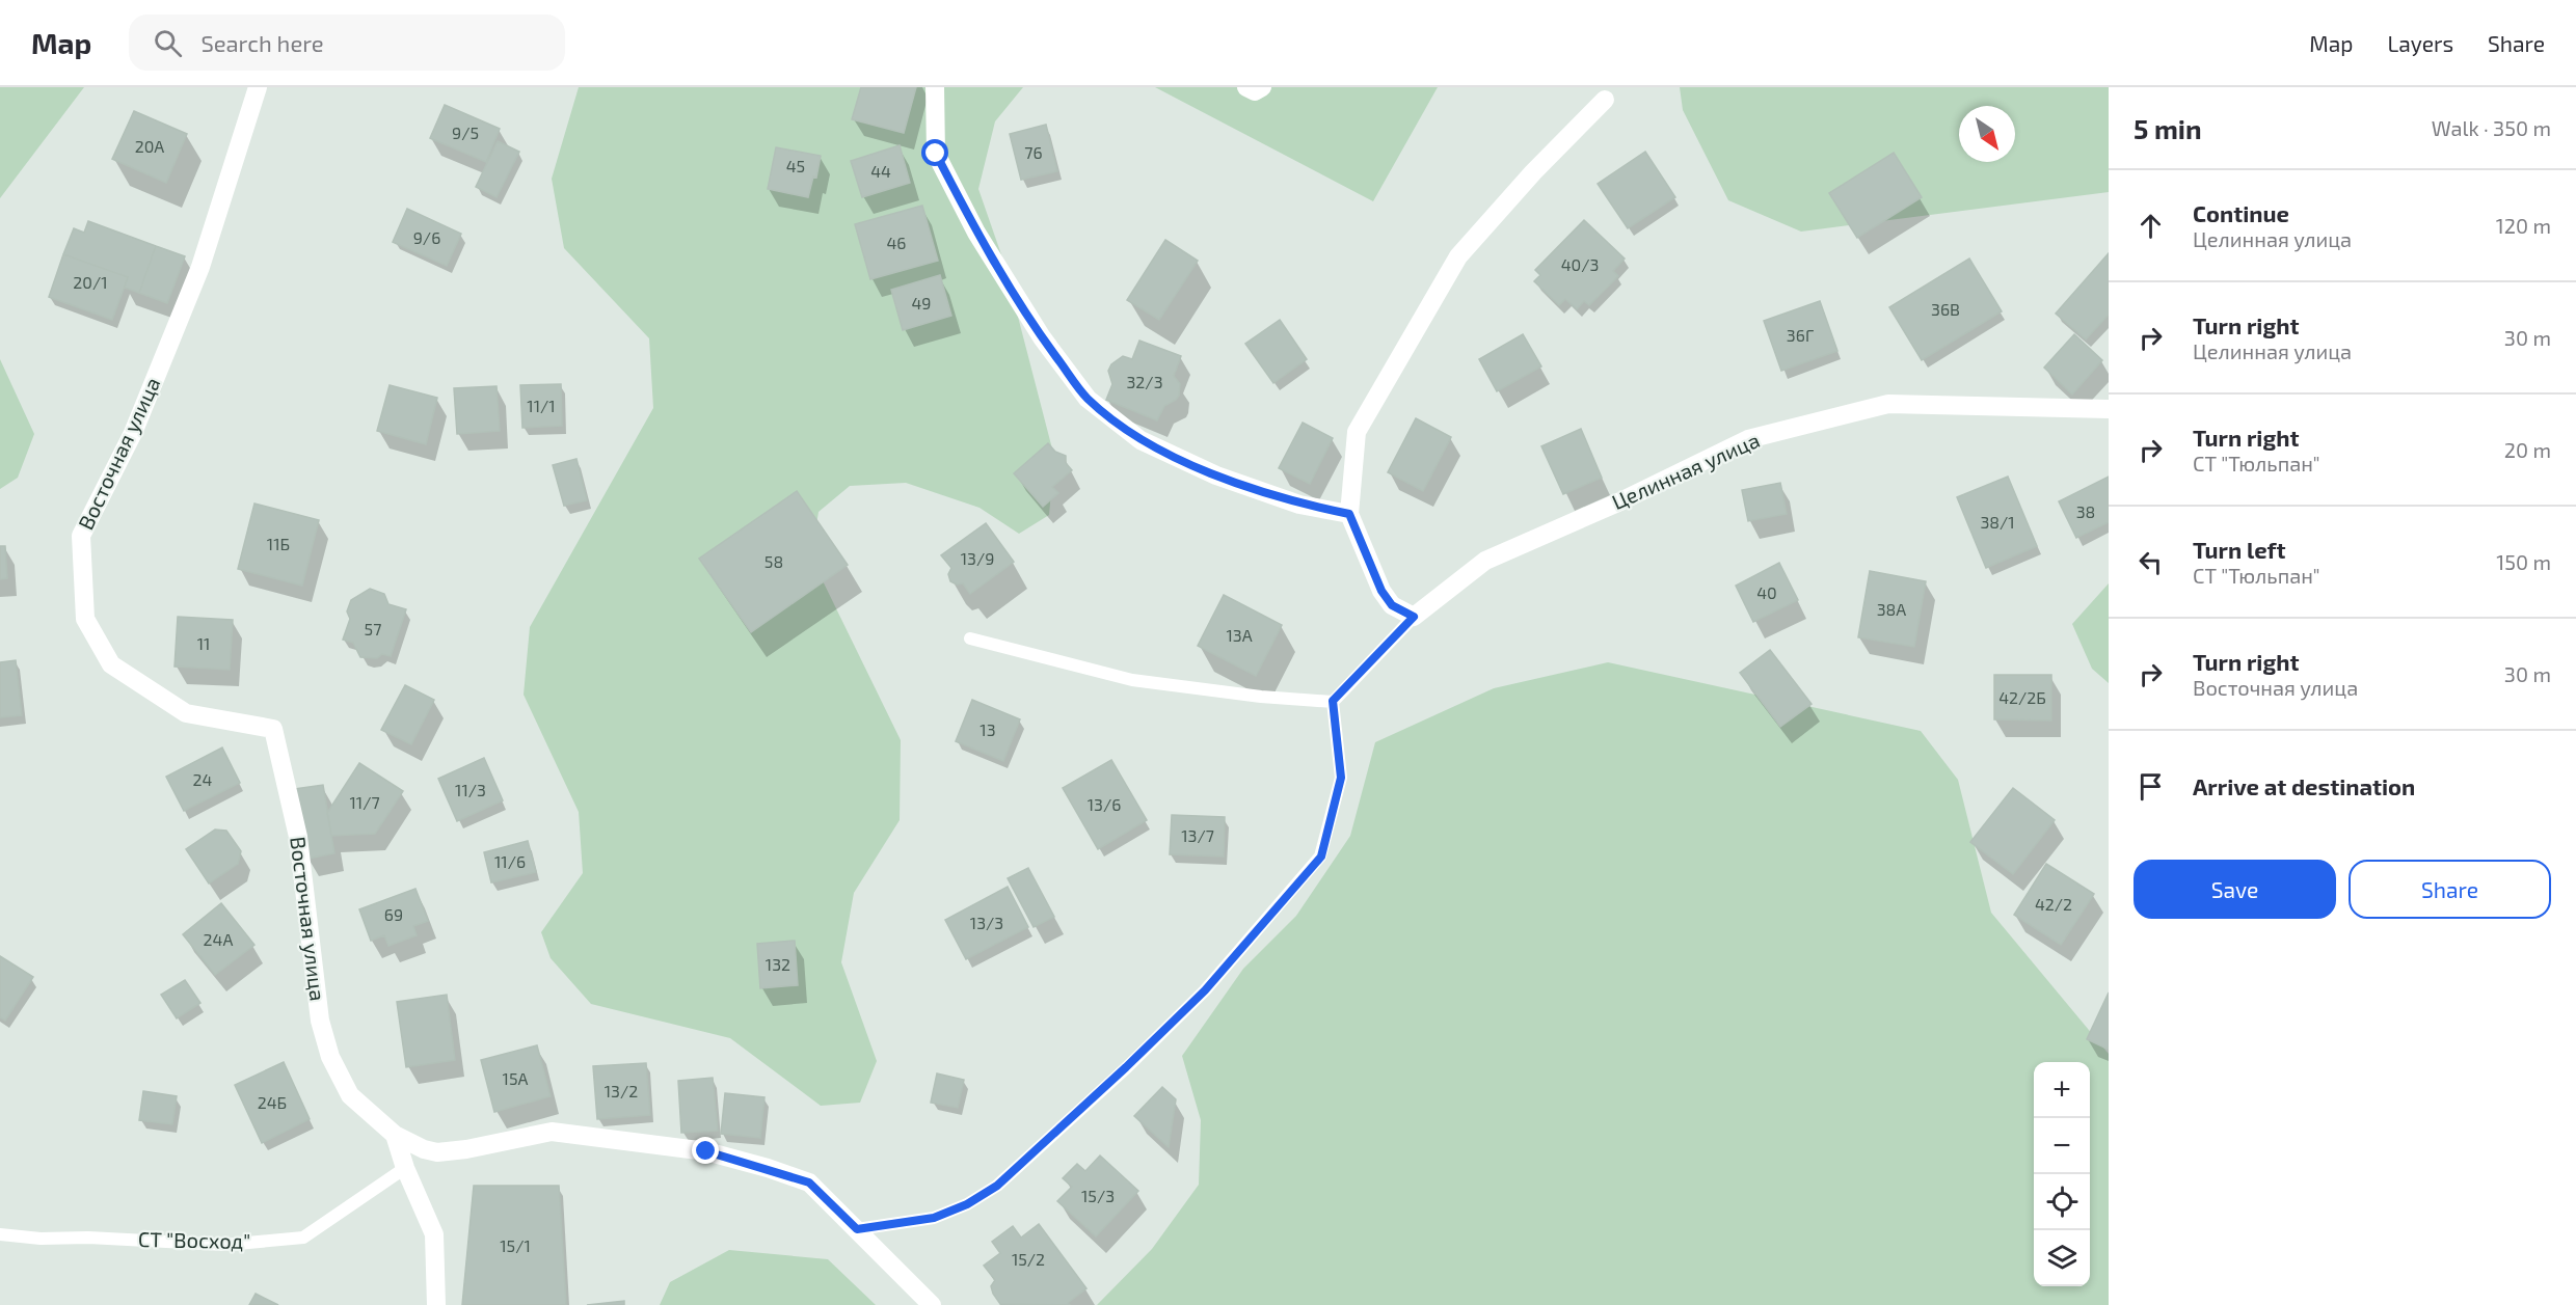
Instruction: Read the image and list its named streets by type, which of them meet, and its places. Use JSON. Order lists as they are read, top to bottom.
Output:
{
  "streets": {
    "street": ["Восточная улица", "Целинная улица"],
    "lane": ["СТ \"Восход\""]
  },
  "house_numbers": [
    "9/5",
    "20А",
    "76",
    "45",
    "44",
    "9/6",
    "46",
    "40/3",
    "20/1",
    "49",
    "36В",
    "36Г",
    "32/3",
    "11/1",
    "38",
    "38/1",
    "11Б",
    "13/9",
    "58",
    "40",
    "38А",
    "57",
    "13А",
    "11",
    "42/2Б",
    "13",
    "24",
    "11/3",
    "11/7",
    "13/6",
    "13/7",
    "11/6",
    "42/2",
    "69",
    "13/3",
    "24А",
    "132",
    "15А",
    "13/2",
    "24Б",
    "15/3",
    "15/1",
    "15/2"
  ],
  "north": "bottom right",
  "page": {
    "header": "Map",
    "search": "Search here",
    "nav": ["Map", "Layers", "Share"],
    "heading": ["5 min", "Walk · 350 m"],
    "list": [
      ["Continue", "Целинная улица", "120 m"],
      ["Turn right", "Целинная улица", "30 m"],
      ["Turn right", "СТ \"Тюльпан\"", "20 m"],
      ["Turn left", "СТ \"Тюльпан\"", "150 m"],
      ["Turn right", "Восточная улица", "30 m"],
      "Arrive at destination"
    ],
    "buttons": ["Save", "Share"],
    "map_buttons": ["+", "−"]
  }
}
